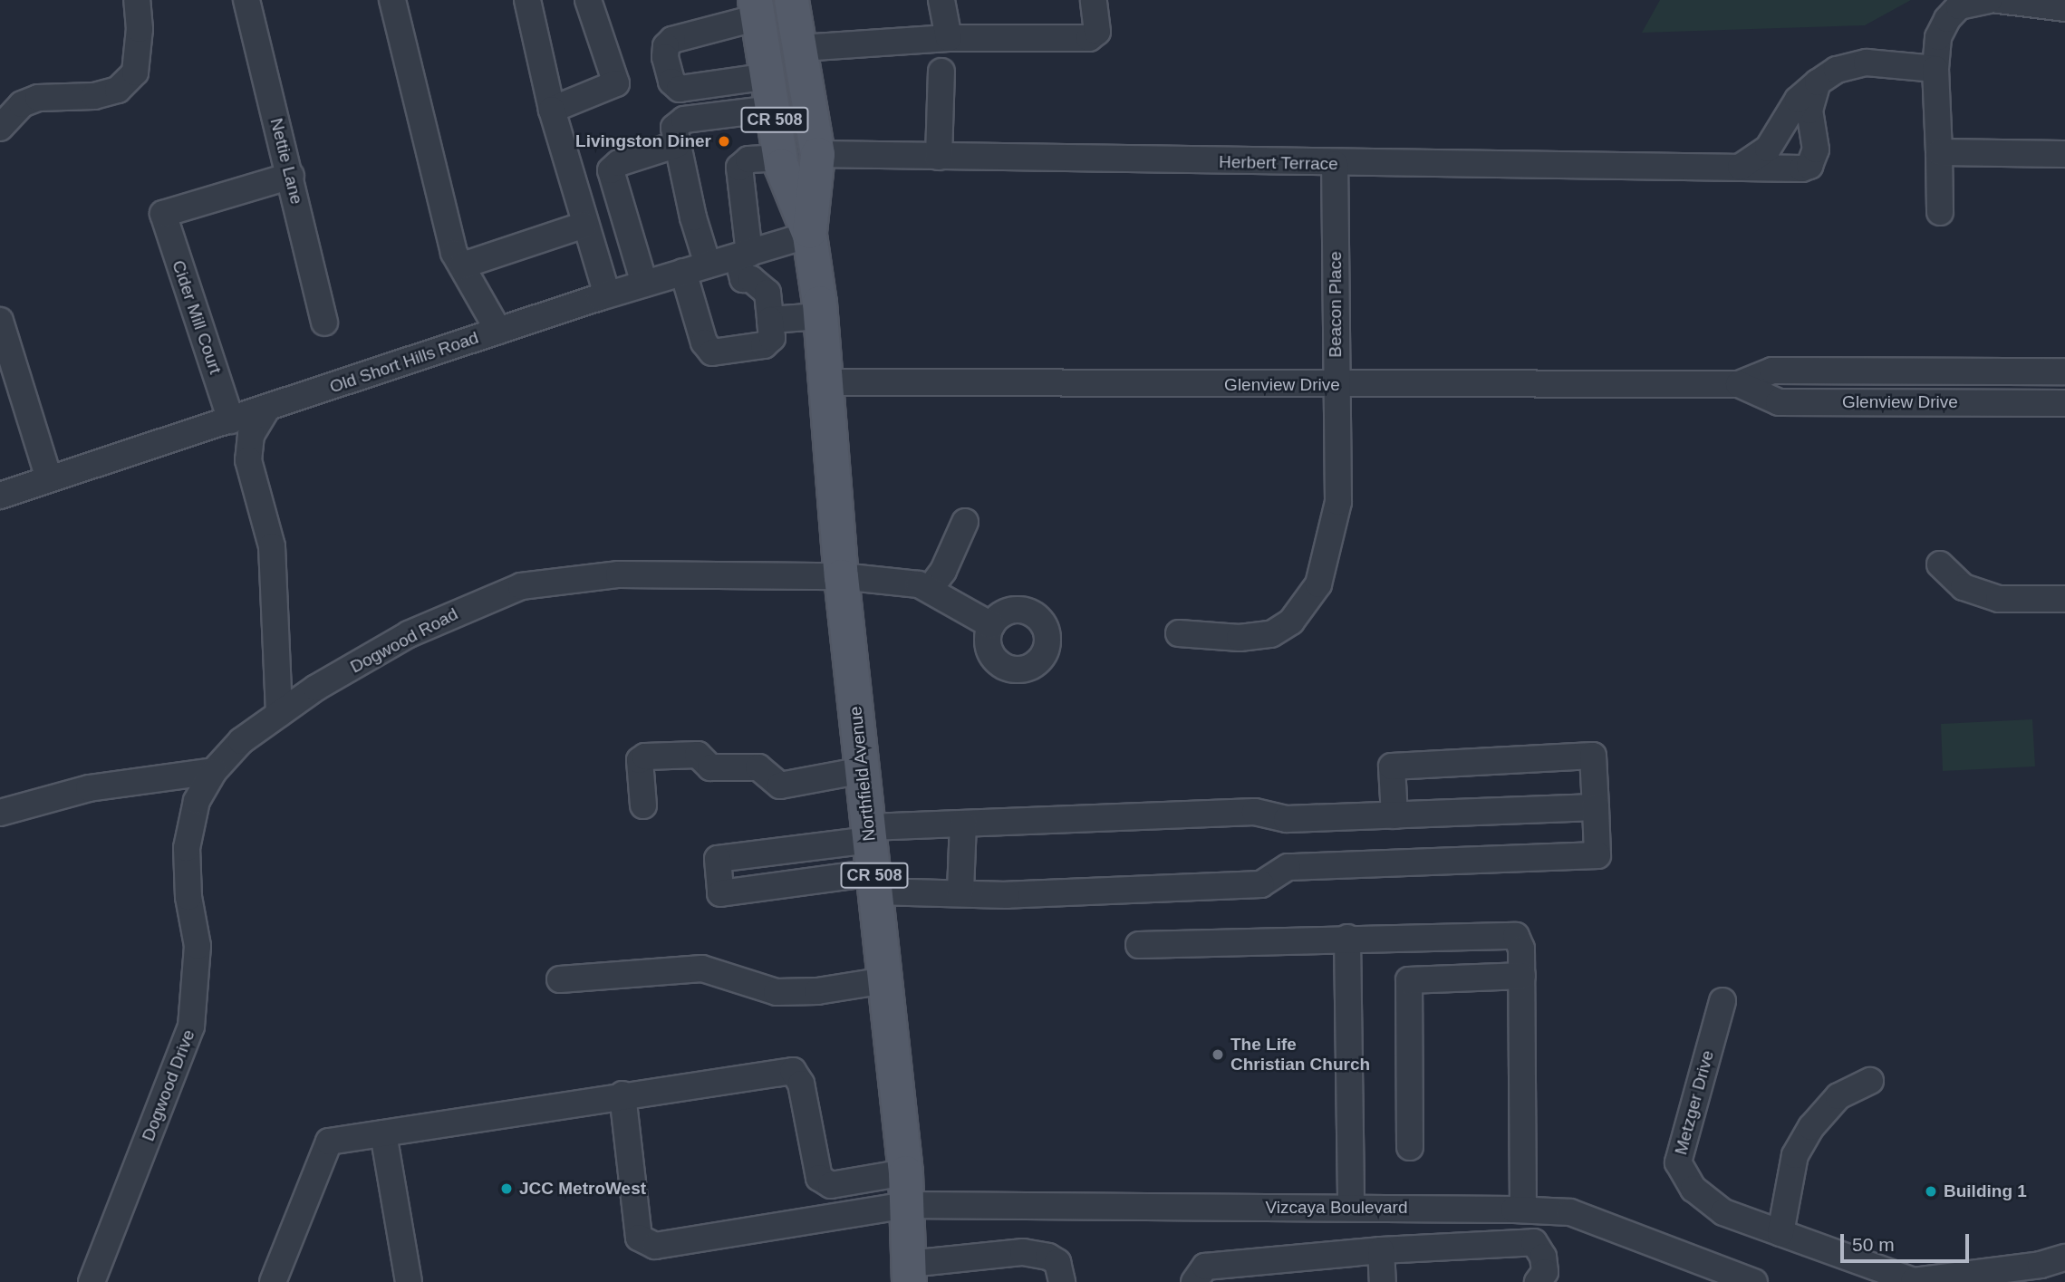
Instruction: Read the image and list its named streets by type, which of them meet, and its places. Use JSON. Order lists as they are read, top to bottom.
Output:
{
  "streets": {
    "main road": ["CR 508", "Northfield Avenue"],
    "street": [
      "Nettie Lane",
      "Herbert Terrace",
      "Beacon Place",
      "Cider Mill Court",
      "Old Short Hills Road",
      "Glenview Drive",
      "Dogwood Road",
      "Dogwood Drive",
      "Metzger Drive",
      "Vizcaya Boulevard"
    ]
  },
  "crossings": [
    ["CR 508", "Herbert Terrace"],
    ["CR 508", "Old Short Hills Road"],
    ["CR 508", "Northfield Avenue"],
    ["Nettie Lane", "Cider Mill Court"],
    ["Herbert Terrace", "Beacon Place"],
    ["Beacon Place", "Glenview Drive"],
    ["Cider Mill Court", "Old Short Hills Road"],
    ["Glenview Drive", "Northfield Avenue"],
    ["Dogwood Road", "Northfield Avenue"],
    ["Dogwood Road", "Dogwood Drive"],
    ["Northfield Avenue", "Vizcaya Boulevard"]
  ],
  "places": [
    "Livingston Diner",
    "The Life Christian Church",
    "JCC MetroWest",
    "Building 1"
  ],
  "scale_bar": "50 m"
}
